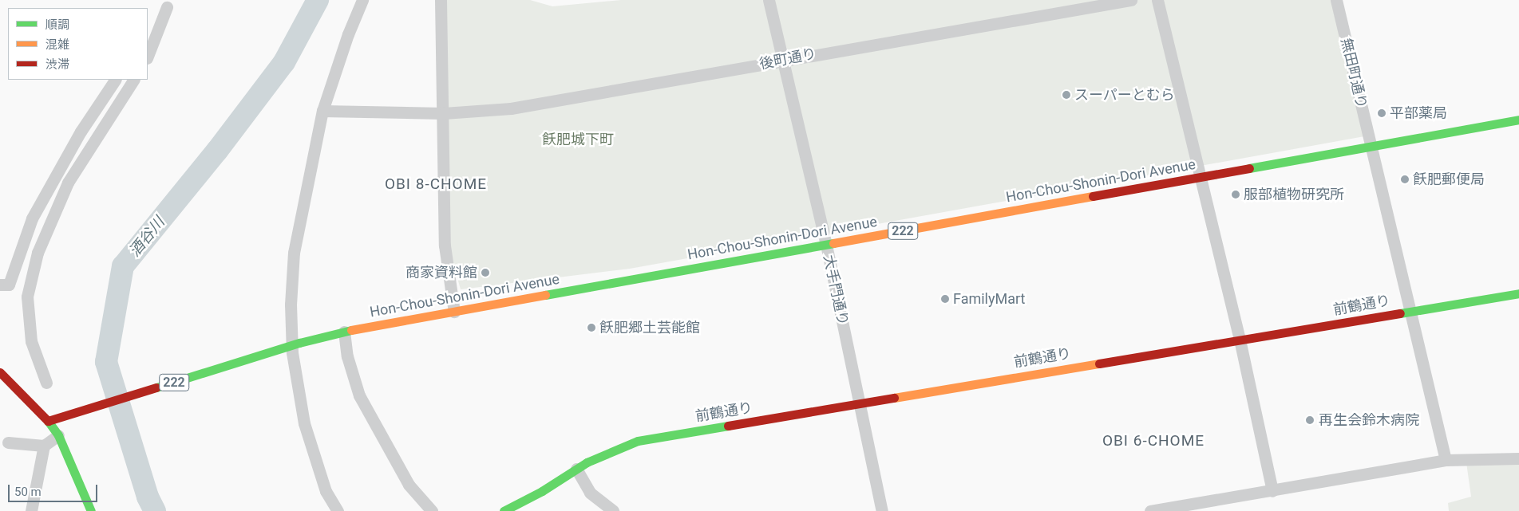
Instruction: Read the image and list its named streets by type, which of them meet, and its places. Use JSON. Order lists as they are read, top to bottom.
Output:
{
  "streets": {
    "main road": ["Hon-Chou-Shonin-Dori Avenue", "222", "前鶴通り"],
    "street": ["後町通り", "無田町通り", "大手門通り"]
  },
  "crossings": [
    ["後町通り", "大手門通り"],
    ["無田町通り", "Hon-Chou-Shonin-Dori Avenue"],
    ["無田町通り", "前鶴通り"],
    ["Hon-Chou-Shonin-Dori Avenue", "222"],
    ["Hon-Chou-Shonin-Dori Avenue", "大手門通り"],
    ["大手門通り", "前鶴通り"]
  ],
  "districts": ["OBI 8-CHOME", "OBI 6-CHOME"],
  "water": ["酒谷川"],
  "parks": ["飫肥城下町"],
  "places": [
    "スーパーとむら",
    "平部薬局",
    "飫肥郵便局",
    "服部植物研究所",
    "商家資料館",
    "FamilyMart",
    "飫肥郷土芸能館",
    "再生会鈴木病院"
  ],
  "legend": ["順調", "混雑", "渋滞"],
  "scale_bar": "50 m"
}
